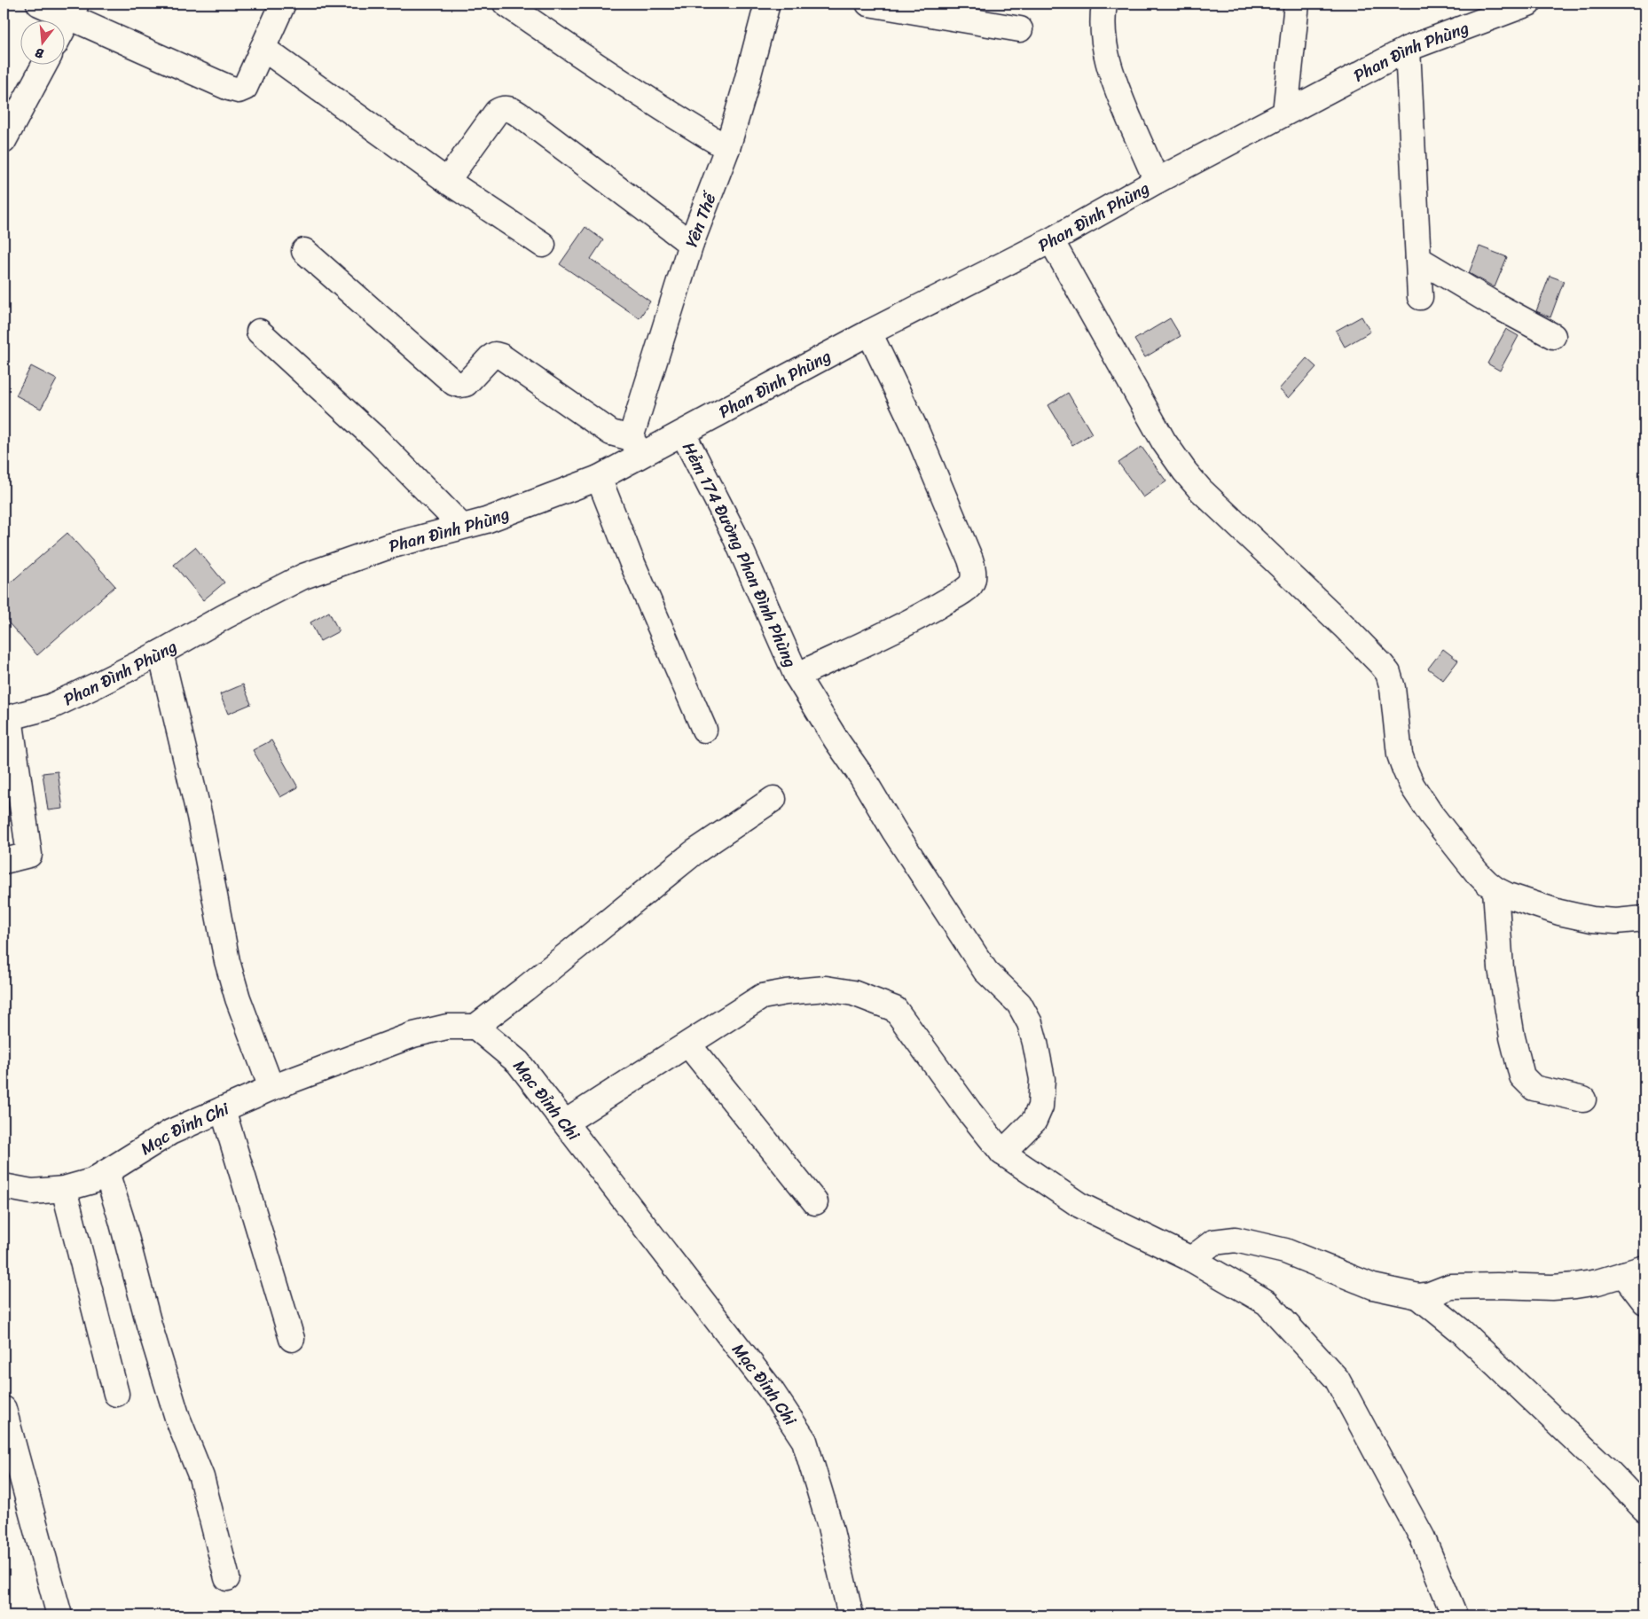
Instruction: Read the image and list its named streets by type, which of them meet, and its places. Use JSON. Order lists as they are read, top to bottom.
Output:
{
  "streets": {
    "street": [
      "Phan Đình Phùng",
      "Yên Thế",
      "Hẻm 174 Đường Phan Đình Phùng",
      "Mạc Đỉnh Chi"
    ]
  },
  "crossings": [
    ["Phan Đình Phùng", "Yên Thế"],
    ["Phan Đình Phùng", "Hẻm 174 Đường Phan Đình Phùng"]
  ],
  "north": "bottom"
}
